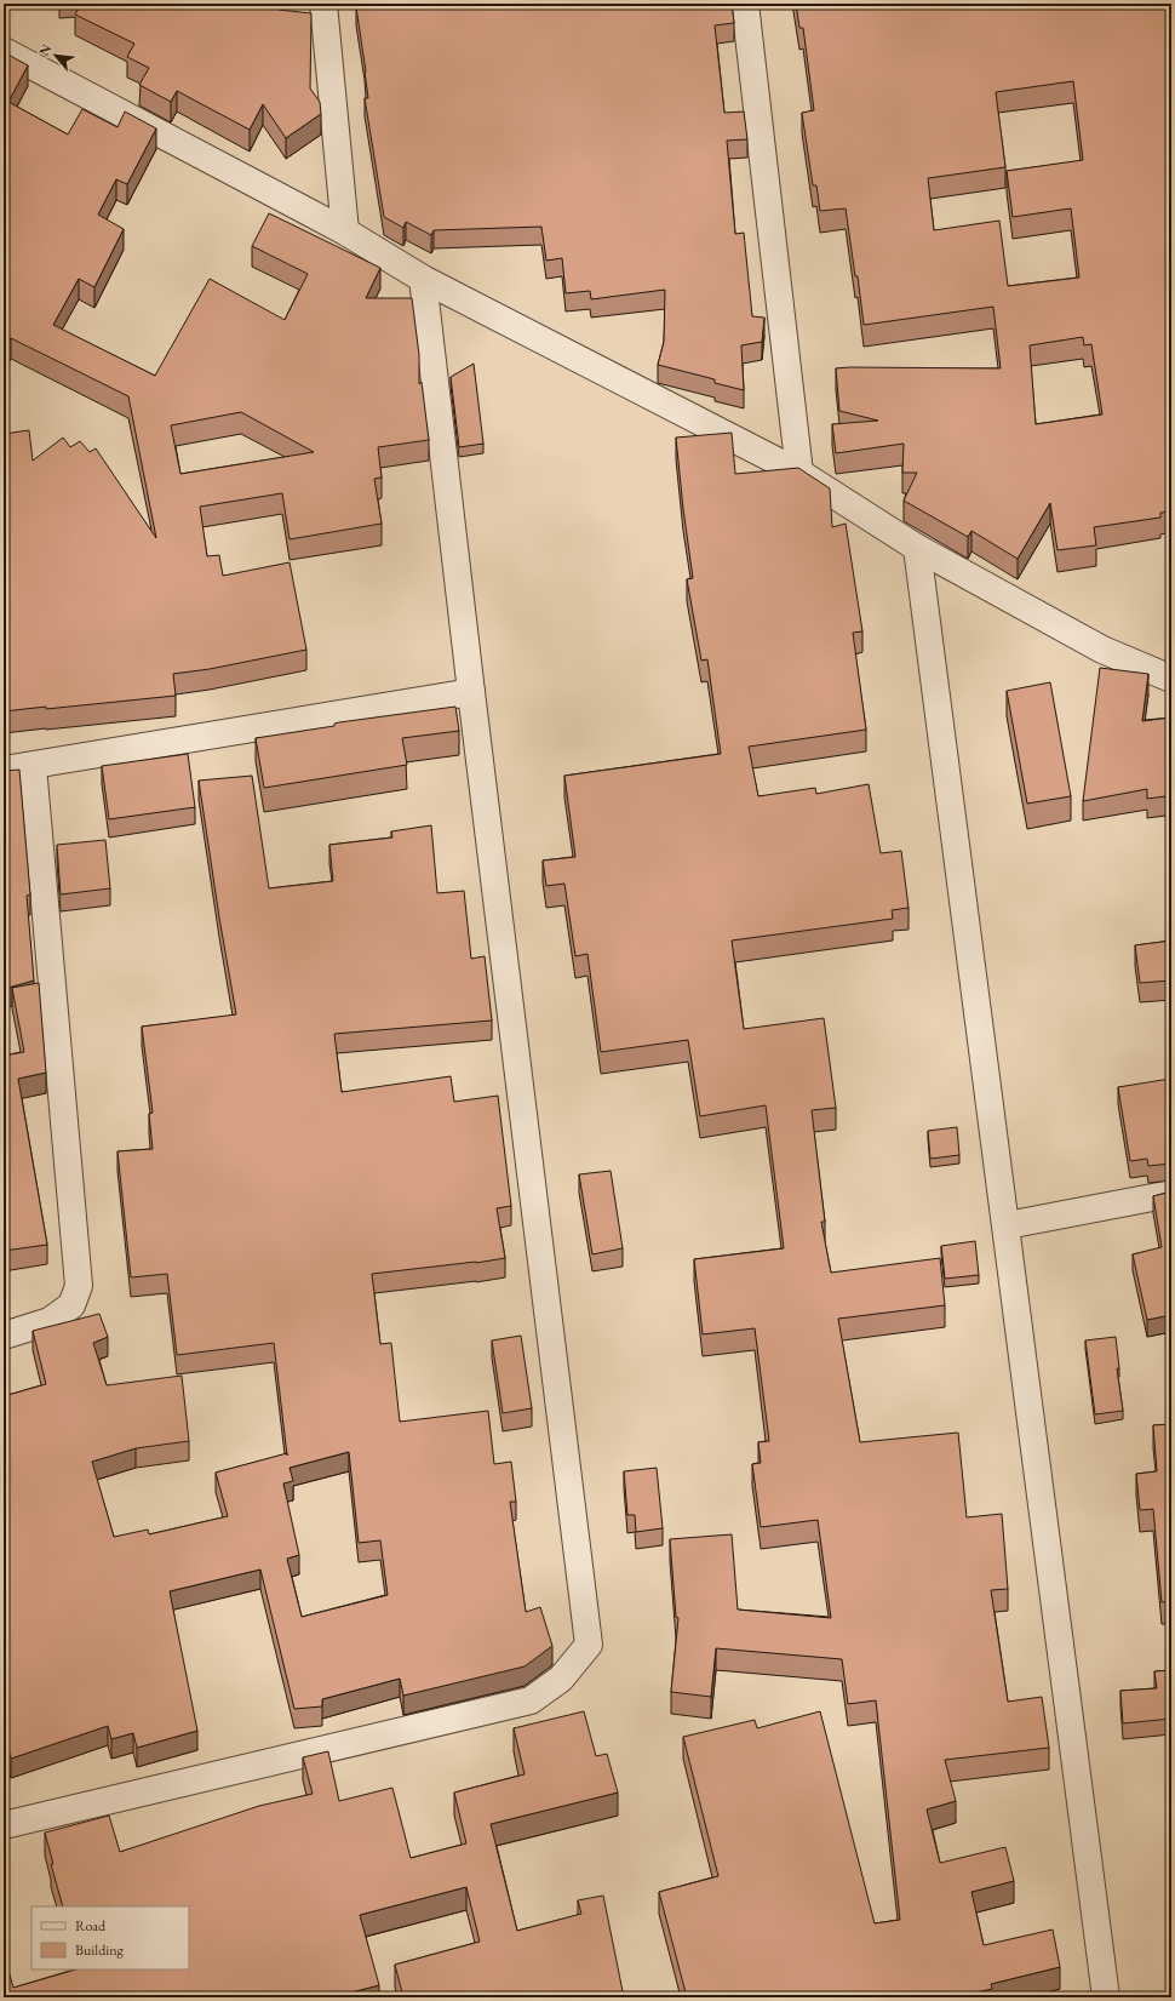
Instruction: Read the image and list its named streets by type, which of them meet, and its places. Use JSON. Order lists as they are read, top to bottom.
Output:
{
  "legend": ["Road", "Building"],
  "north": "top left"
}
